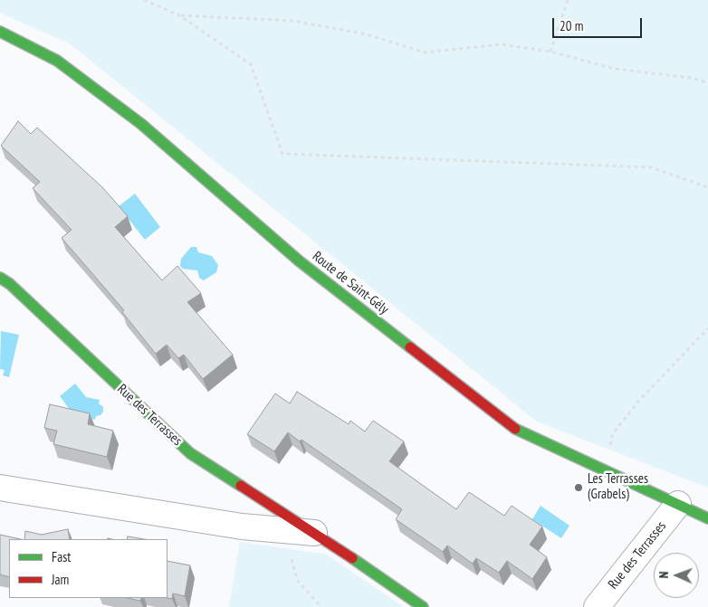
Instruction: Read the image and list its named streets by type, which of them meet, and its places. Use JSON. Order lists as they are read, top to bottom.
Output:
{
  "streets": {
    "street": ["Route de Saint-Gély", "Rue des Terrasses"]
  },
  "crossings": [
    ["Route de Saint-Gély", "Rue des Terrasses"]
  ],
  "places": ["Les Terrasses (Grabels)"],
  "legend": ["Fast", "Jam"],
  "scale_bar": "20 m",
  "north": "left"
}
